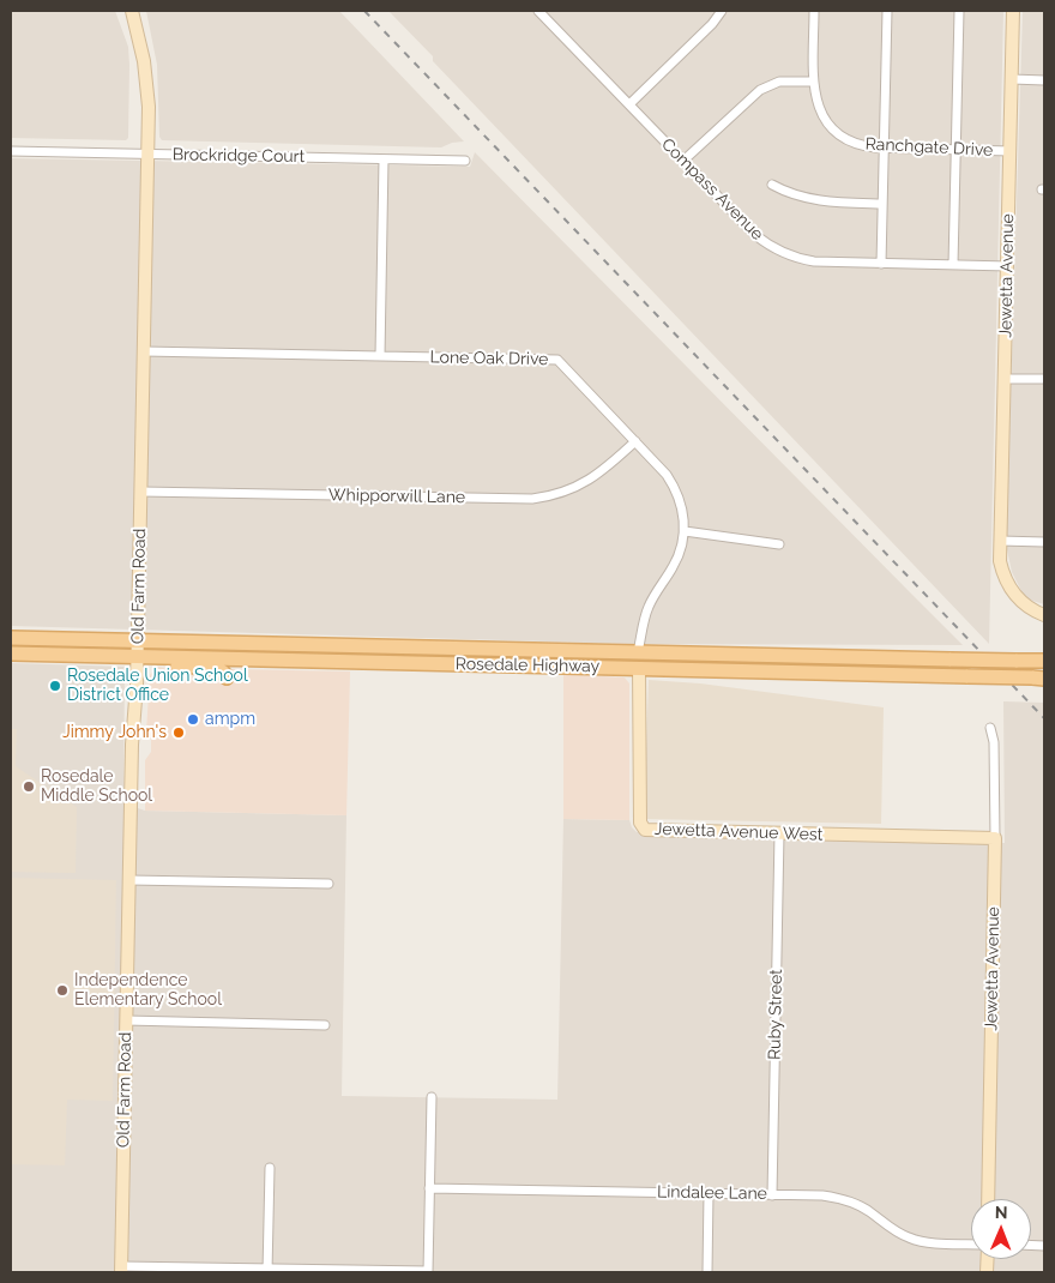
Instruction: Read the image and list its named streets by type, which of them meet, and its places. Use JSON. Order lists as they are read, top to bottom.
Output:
{
  "streets": {
    "main road": ["Rosedale Highway"],
    "street": [
      "Ranchgate Drive",
      "Brockridge Court",
      "Compass Avenue",
      "Jewetta Avenue",
      "Lone Oak Drive",
      "Whipporwill Lane",
      "Old Farm Road",
      "Jewetta Avenue West",
      "Ruby Street",
      "Lindalee Lane"
    ]
  },
  "crossings": [
    ["Ranchgate Drive", "Jewetta Avenue"],
    ["Brockridge Court", "Old Farm Road"],
    ["Compass Avenue", "Jewetta Avenue"],
    ["Jewetta Avenue", "Jewetta Avenue West"],
    ["Lone Oak Drive", "Whipporwill Lane"],
    ["Lone Oak Drive", "Old Farm Road"],
    ["Lone Oak Drive", "Rosedale Highway"],
    ["Whipporwill Lane", "Old Farm Road"],
    ["Old Farm Road", "Rosedale Highway"],
    ["Rosedale Highway", "Jewetta Avenue West"],
    ["Jewetta Avenue West", "Ruby Street"],
    ["Ruby Street", "Lindalee Lane"]
  ],
  "places": [
    "Rosedale Union School District Office",
    "ampm",
    "Jimmy John's",
    "Rosedale Middle School",
    "Independence Elementary School"
  ],
  "north": "top"
}
